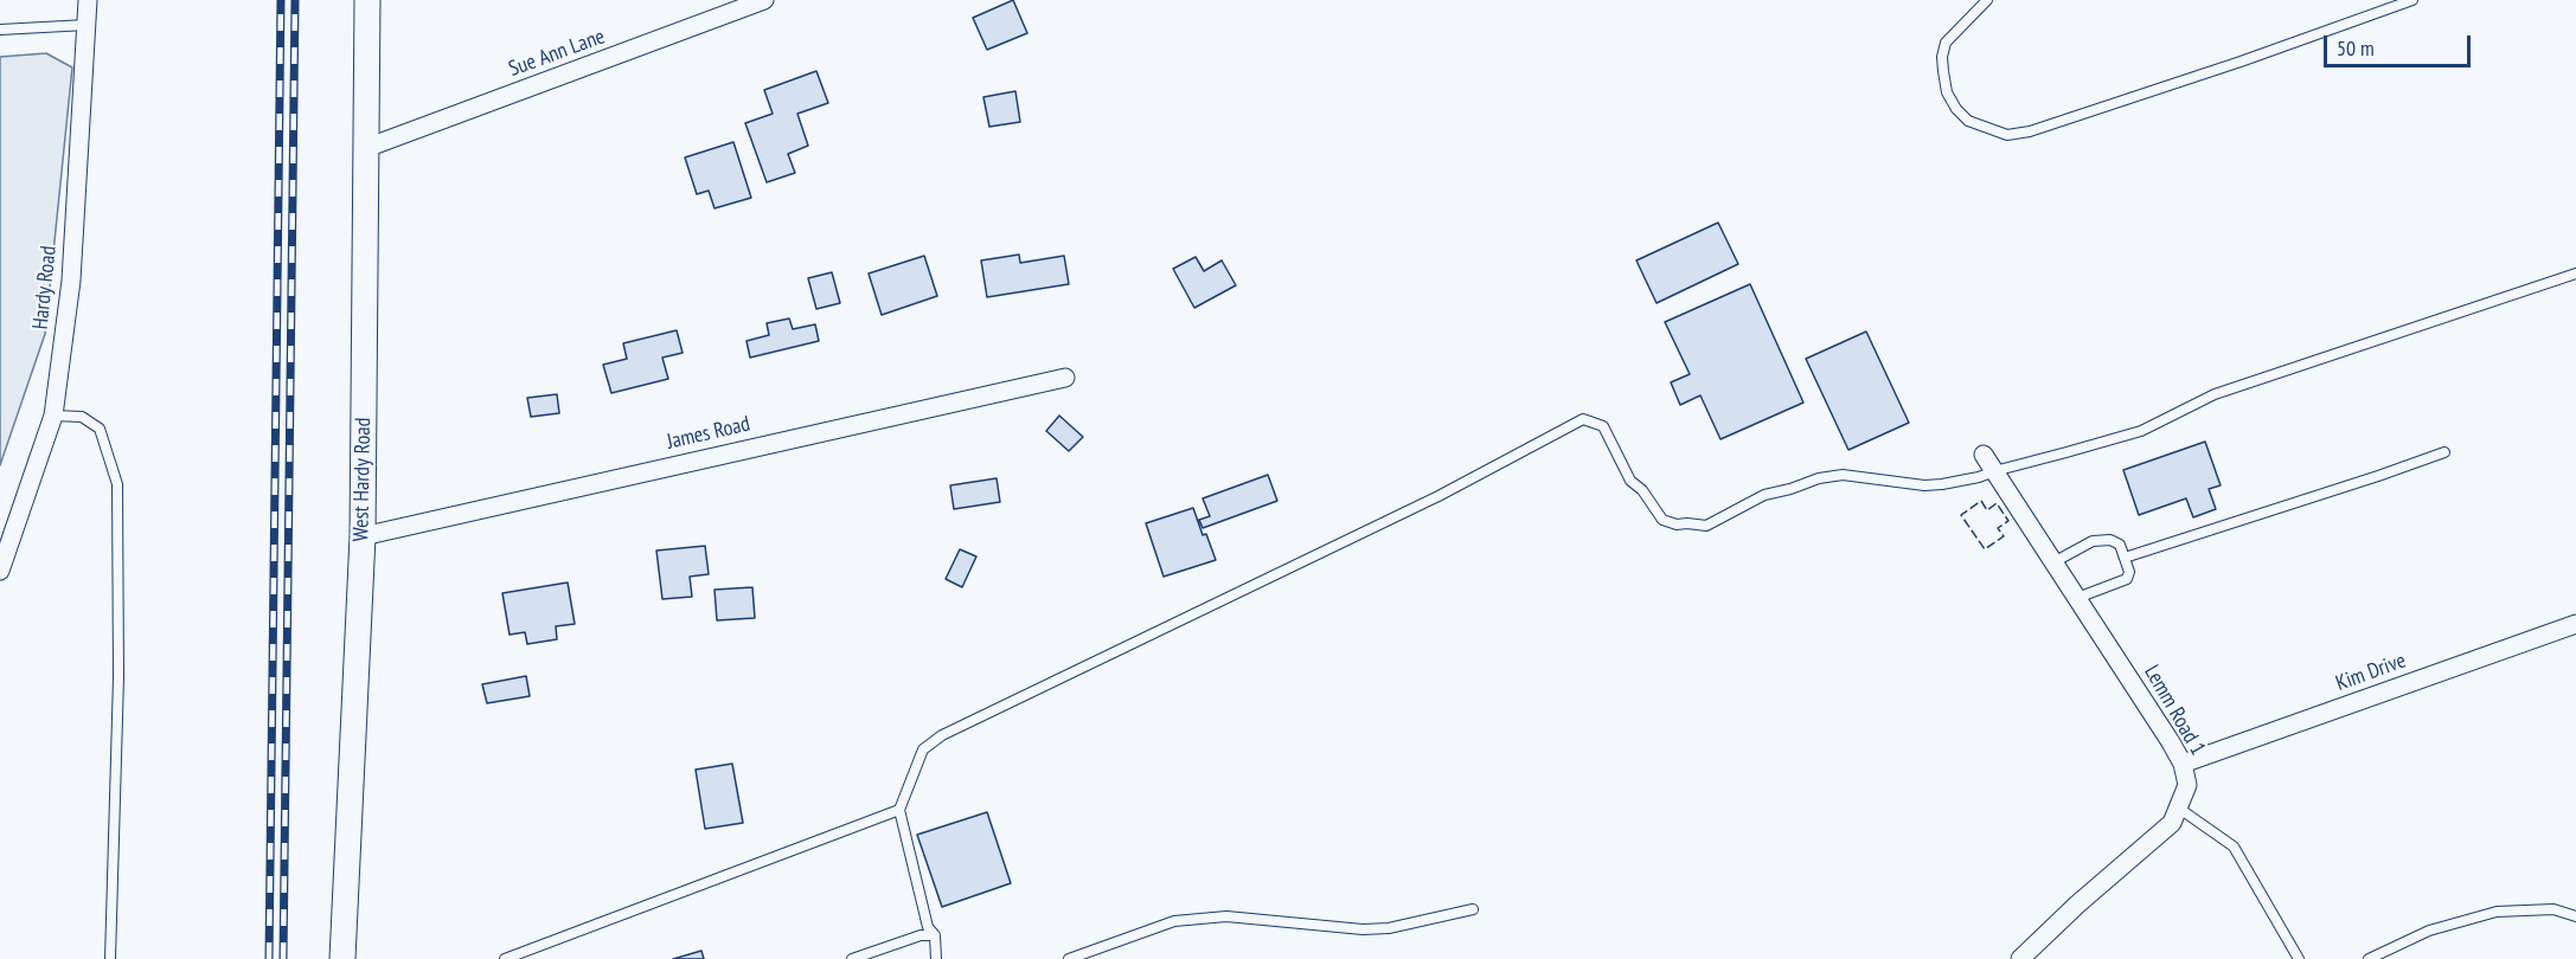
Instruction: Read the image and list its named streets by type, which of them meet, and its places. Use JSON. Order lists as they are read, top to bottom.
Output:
{
  "streets": {
    "main road": ["West Hardy Road"],
    "street": [
      "Sue Ann Lane",
      "Hardy Road",
      "James Road",
      "Kim Drive",
      "Lemm Road 1"
    ]
  },
  "crossings": [
    ["Sue Ann Lane", "West Hardy Road"],
    ["James Road", "West Hardy Road"],
    ["Kim Drive", "Lemm Road 1"]
  ],
  "scale_bar": "50 m"
}
